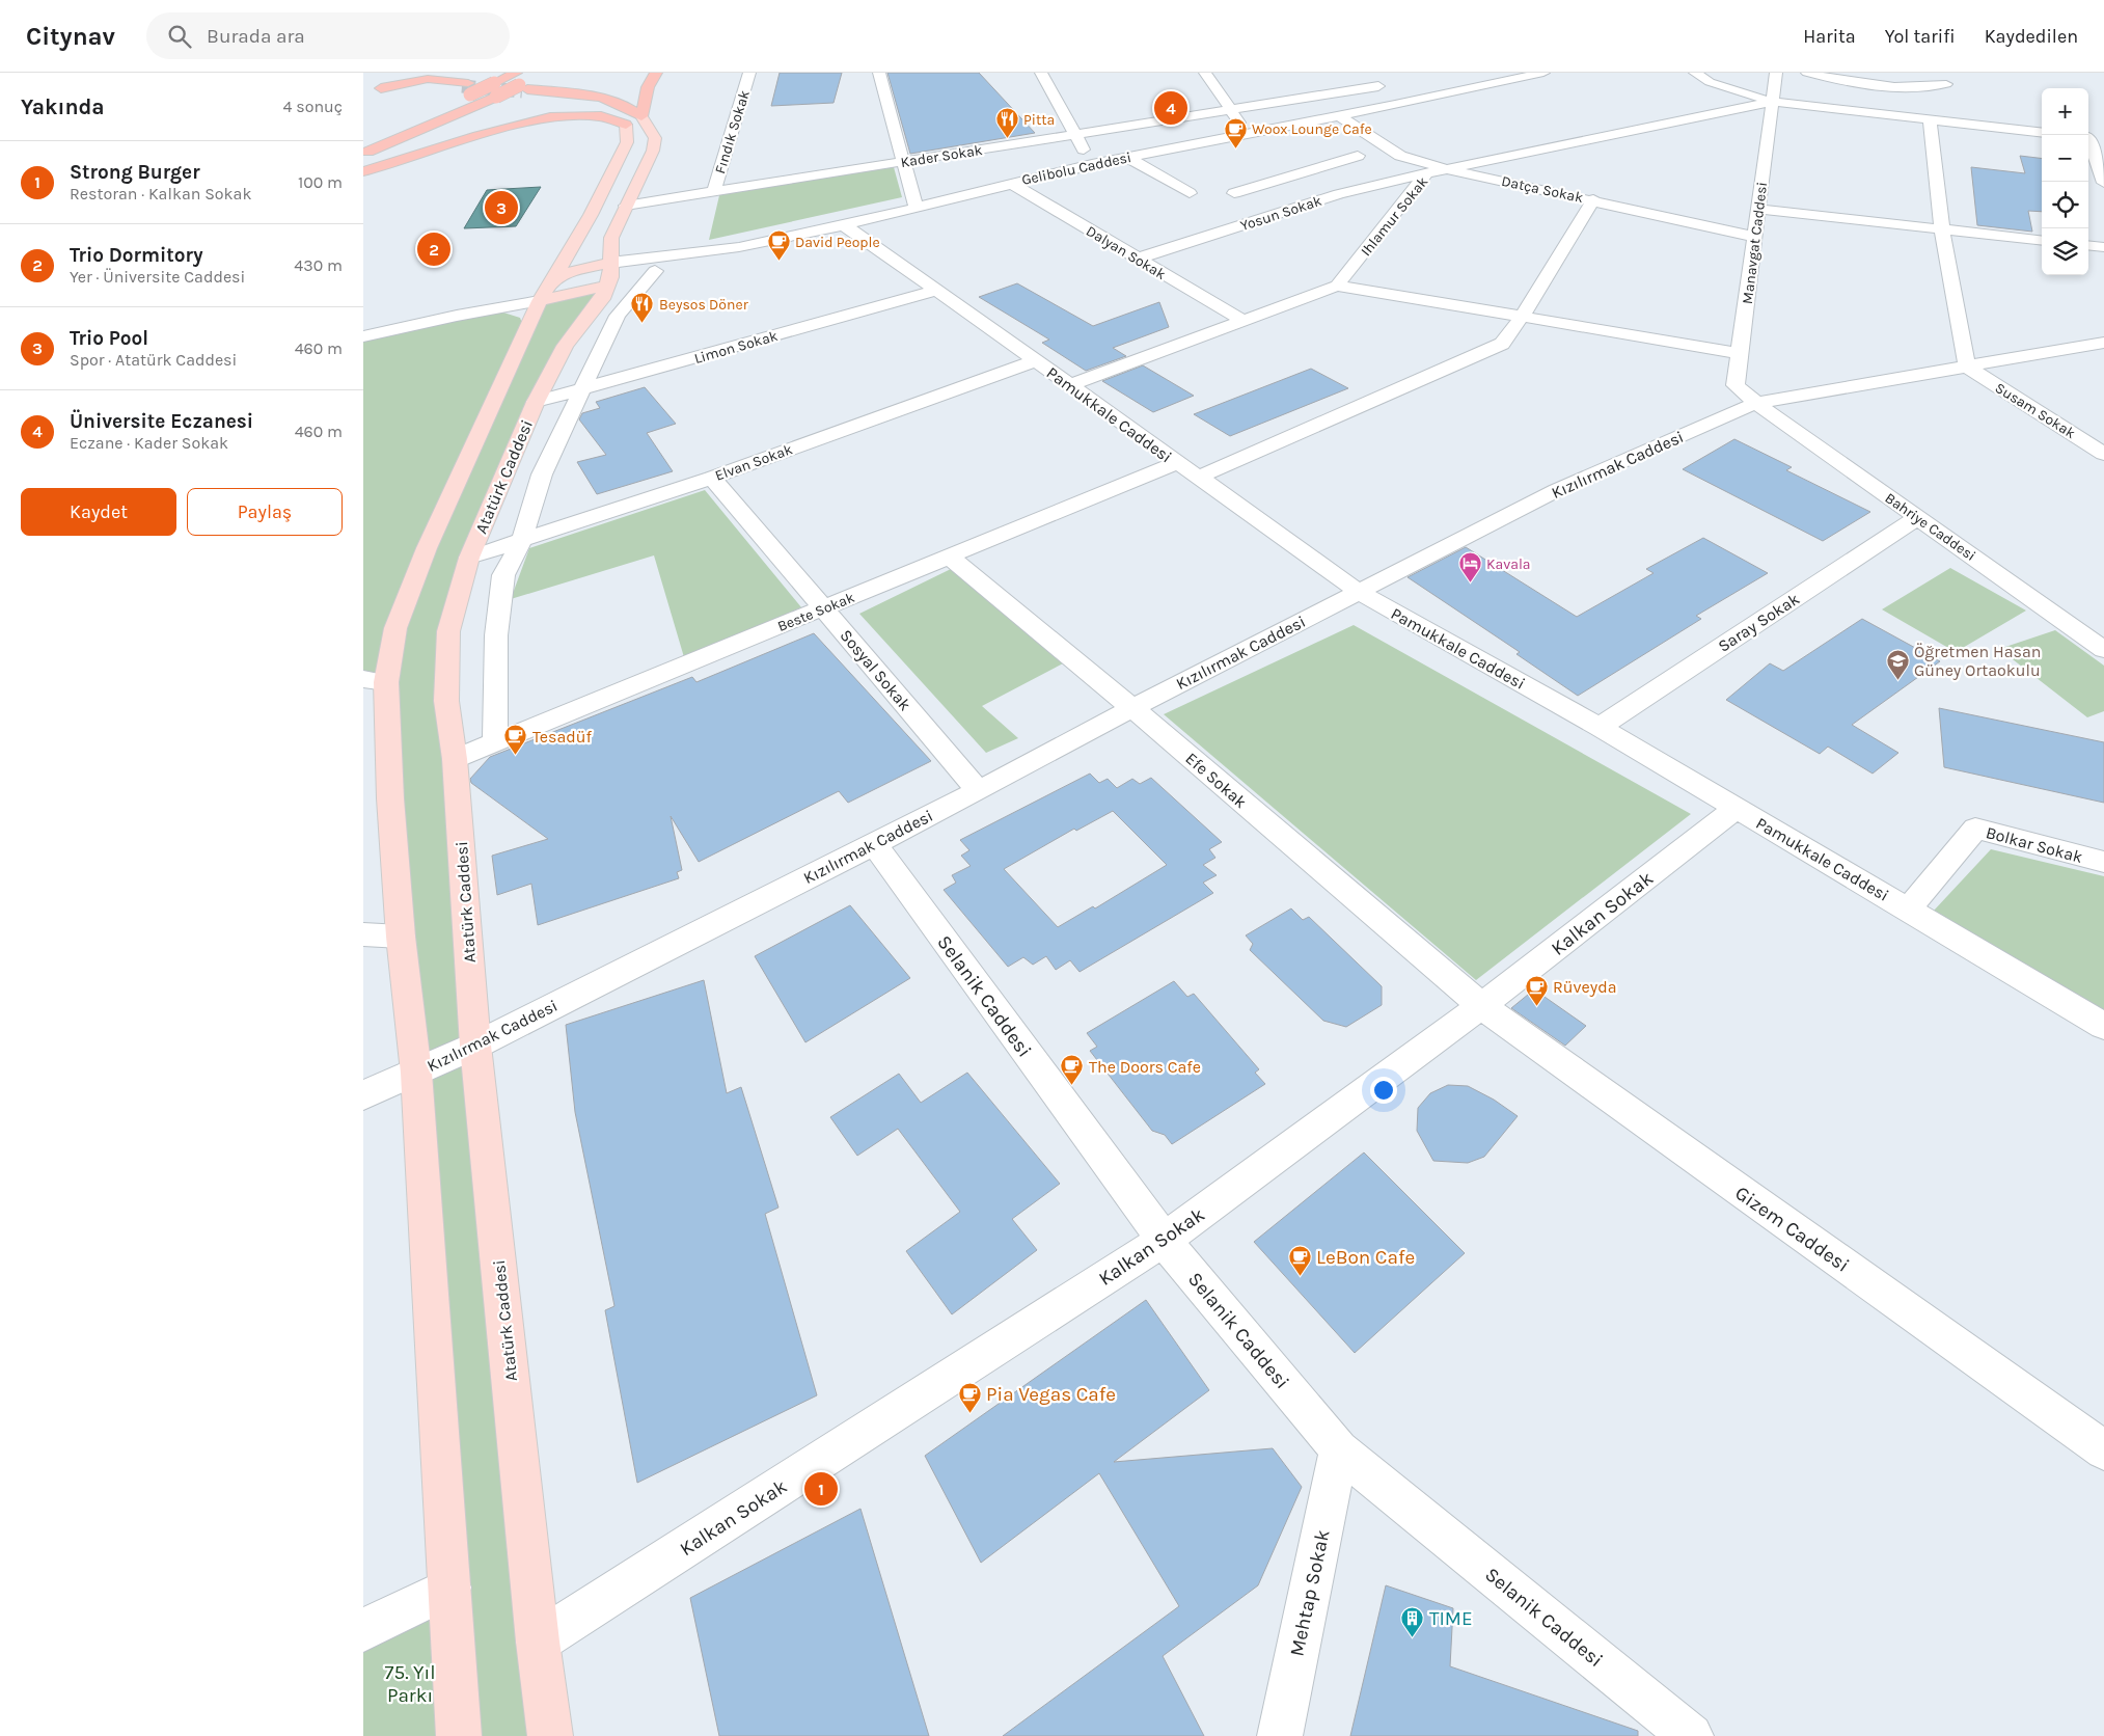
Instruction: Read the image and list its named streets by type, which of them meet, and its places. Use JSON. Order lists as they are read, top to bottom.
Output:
{
  "streets": {
    "main road": ["Atatürk Caddesi"],
    "street": [
      "Fındık Sokak",
      "Kader Sokak",
      "Gelibolu Caddesi",
      "Datça Sokak",
      "Yosun Sokak",
      "Ihlamur Sokak",
      "Manavgat Caddesi",
      "Dalyan Sokak",
      "Limon Sokak",
      "Susam Sokak",
      "Pamukkale Caddesi",
      "Elvan Sokak",
      "Kızılırmak Caddesi",
      "Bahriye Caddesi",
      "Beste Sokak",
      "Saray Sokak",
      "Sosyal Sokak",
      "Efe Sokak",
      "Bolkar Sokak",
      "Kalkan Sokak",
      "Selanik Caddesi",
      "Gizem Caddesi",
      "Mehtap Sokak"
    ]
  },
  "crossings": [
    ["Fındık Sokak", "Kader Sokak"],
    ["Kader Sokak", "Atatürk Caddesi"],
    ["Gelibolu Caddesi", "Datça Sokak"],
    ["Gelibolu Caddesi", "Dalyan Sokak"],
    ["Gelibolu Caddesi", "Pamukkale Caddesi"],
    ["Gelibolu Caddesi", "Atatürk Caddesi"],
    ["Datça Sokak", "Ihlamur Sokak"],
    ["Datça Sokak", "Manavgat Caddesi"],
    ["Yosun Sokak", "Ihlamur Sokak"],
    ["Yosun Sokak", "Dalyan Sokak"],
    ["Ihlamur Sokak", "Manavgat Caddesi"],
    ["Manavgat Caddesi", "Kızılırmak Caddesi"],
    ["Manavgat Caddesi", "Bahriye Caddesi"],
    ["Limon Sokak", "Pamukkale Caddesi"],
    ["Limon Sokak", "Atatürk Caddesi"],
    ["Susam Sokak", "Kızılırmak Caddesi"],
    ["Pamukkale Caddesi", "Elvan Sokak"],
    ["Pamukkale Caddesi", "Kızılırmak Caddesi"],
    ["Pamukkale Caddesi", "Beste Sokak"],
    ["Pamukkale Caddesi", "Saray Sokak"],
    ["Pamukkale Caddesi", "Bolkar Sokak"],
    ["Pamukkale Caddesi", "Kalkan Sokak"],
    ["Elvan Sokak", "Atatürk Caddesi"],
    ["Elvan Sokak", "Sosyal Sokak"],
    ["Kızılırmak Caddesi", "Atatürk Caddesi"],
    ["Kızılırmak Caddesi", "Bahriye Caddesi"],
    ["Kızılırmak Caddesi", "Sosyal Sokak"],
    ["Kızılırmak Caddesi", "Efe Sokak"],
    ["Kızılırmak Caddesi", "Selanik Caddesi"],
    ["Atatürk Caddesi", "Beste Sokak"],
    ["Atatürk Caddesi", "Kalkan Sokak"],
    ["Bahriye Caddesi", "Saray Sokak"],
    ["Beste Sokak", "Sosyal Sokak"],
    ["Beste Sokak", "Efe Sokak"],
    ["Efe Sokak", "Kalkan Sokak"],
    ["Efe Sokak", "Gizem Caddesi"],
    ["Kalkan Sokak", "Selanik Caddesi"],
    ["Kalkan Sokak", "Gizem Caddesi"],
    ["Selanik Caddesi", "Mehtap Sokak"]
  ],
  "parks": ["75. Yıl Parkı"],
  "places": {
    "restaurant": ["Pitta", "Beysos Döner"],
    "cafe": [
      "Woox Lounge Cafe",
      "David People",
      "Tesadüf",
      "Rüveyda",
      "The Doors Cafe",
      "LeBon Cafe",
      "Pia Vegas Cafe"
    ],
    "hotel": ["Kavala"],
    "school or university": ["Öğretmen Hasan Güney Ortaokulu"],
    "building": ["TIME"]
  },
  "page": {
    "header": "Citynav",
    "search": "Burada ara",
    "nav": ["Harita", "Yol tarifi", "Kaydedilen"],
    "heading": ["Yakında", "4 sonuç"],
    "map_buttons": ["+", "−"],
    "pins": [
      "4",
      "3",
      "2",
      "1"
    ],
    "list": [
      {
        "mark": "1",
        "name": "Strong Burger",
        "note": "Restoran · Kalkan Sokak",
        "value": "100 m"
      },
      {
        "mark": "2",
        "name": "Trio Dormitory",
        "note": "Yer · Üniversite Caddesi",
        "value": "430 m"
      },
      {
        "mark": "3",
        "name": "Trio Pool",
        "note": "Spor · Atatürk Caddesi",
        "value": "460 m"
      },
      {
        "mark": "4",
        "name": "Üniversite Eczanesi",
        "note": "Eczane · Kader Sokak",
        "value": "460 m"
      }
    ],
    "buttons": ["Kaydet", "Paylaş"]
  }
}
